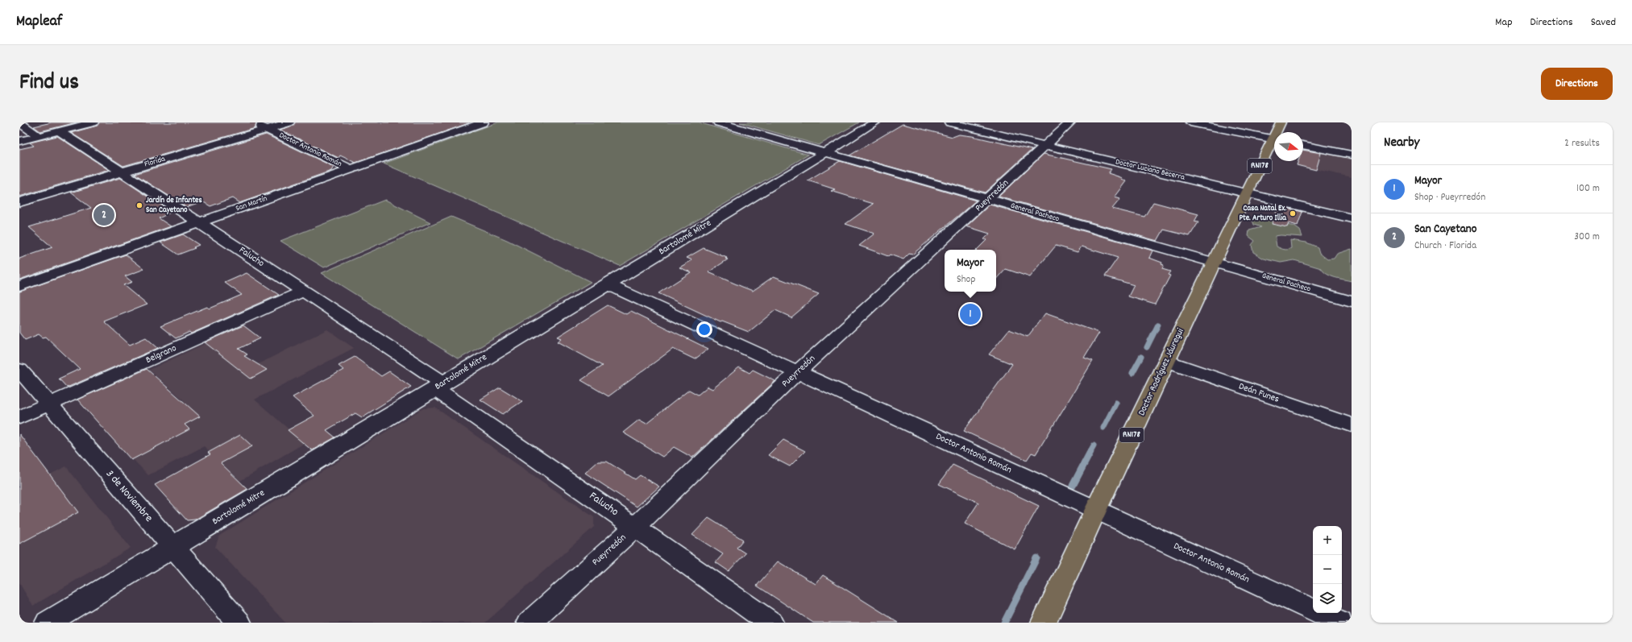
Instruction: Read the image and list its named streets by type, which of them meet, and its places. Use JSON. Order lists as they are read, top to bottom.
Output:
{
  "streets": {
    "main road": ["RN178", "Doctor Rodríguez Jáuregui"],
    "street": [
      "Doctor Antonio Román",
      "Florida",
      "Doctor Luciano Becerra",
      "Pueyrredón",
      "San Martín",
      "General Pacheco",
      "Bartolomé Mitre",
      "Falucho",
      "Belgrano",
      "Deán Funes",
      "3 de Noviembre"
    ]
  },
  "crossings": [
    ["Doctor Antonio Román", "Florida"],
    ["Doctor Antonio Román", "Pueyrredón"],
    ["Doctor Antonio Román", "San Martín"],
    ["Doctor Antonio Román", "Bartolomé Mitre"],
    ["Doctor Antonio Román", "Doctor Rodríguez Jáuregui"],
    ["Florida", "Falucho"],
    ["Doctor Luciano Becerra", "Pueyrredón"],
    ["Doctor Luciano Becerra", "Doctor Rodríguez Jáuregui"],
    ["Pueyrredón", "General Pacheco"],
    ["Pueyrredón", "Falucho"],
    ["San Martín", "Falucho"],
    ["General Pacheco", "Bartolomé Mitre"],
    ["General Pacheco", "Doctor Rodríguez Jáuregui"],
    ["Bartolomé Mitre", "Falucho"],
    ["Bartolomé Mitre", "3 de Noviembre"],
    ["Falucho", "Belgrano"],
    ["Belgrano", "3 de Noviembre"],
    ["Doctor Rodríguez Jáuregui", "Deán Funes"]
  ],
  "places": ["Jardín de Infantes San Cayetano", "Casa Natal Ex. Pte. Arturo Illia"],
  "north": "right",
  "page": {
    "header": "Mapleaf",
    "nav": ["Map", "Directions", "Saved"],
    "title": "Find us",
    "buttons": "Directions",
    "heading": ["Nearby", "2 results"],
    "list": [
      {
        "mark": "1",
        "name": "Mayor",
        "note": "Shop · Pueyrredón",
        "value": "100 m"
      },
      {
        "mark": "2",
        "name": "San Cayetano",
        "note": "Church · Florida",
        "value": "300 m"
      }
    ],
    "pins": ["2", "1"],
    "popup": ["Mayor", "Shop"],
    "map_buttons": ["+", "−"]
  }
}
